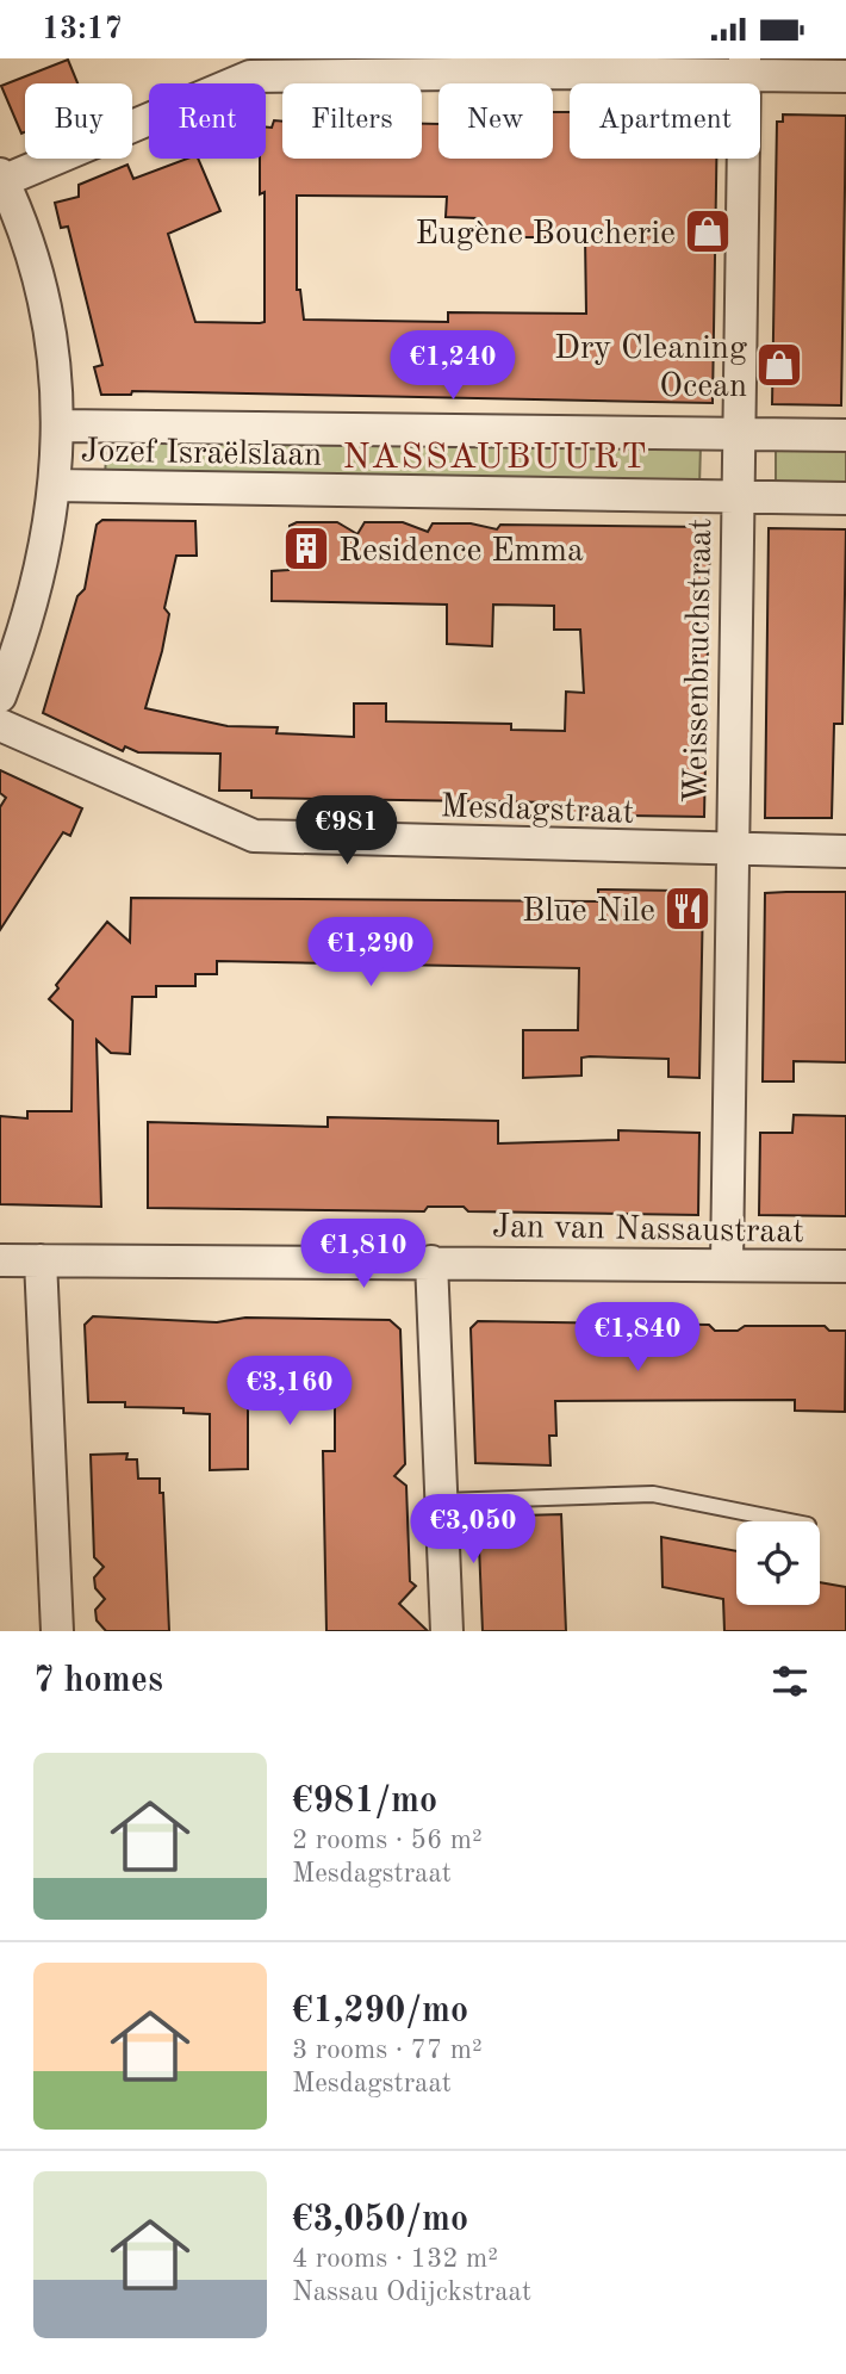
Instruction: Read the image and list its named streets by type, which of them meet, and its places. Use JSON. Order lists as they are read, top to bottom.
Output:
{
  "streets": {
    "street": [
      "Jozef Israëlslaan",
      "Weissenbruchstraat",
      "Mesdagstraat",
      "Jan van Nassaustraat"
    ]
  },
  "crossings": [
    ["Jozef Israëlslaan", "Weissenbruchstraat"],
    ["Weissenbruchstraat", "Mesdagstraat"],
    ["Weissenbruchstraat", "Jan van Nassaustraat"]
  ],
  "districts": ["NASSAUBUURT"],
  "places": {
    "shop": ["Eugène Boucherie", "Dry Cleaning Ocean"],
    "building": ["Residence Emma"],
    "restaurant": ["Blue Nile"]
  },
  "page": {
    "status": "13:17",
    "chip": [
      "Buy",
      "Rent",
      "Filters",
      "New",
      "Apartment"
    ],
    "price": [
      "€1,240",
      "€981",
      "€1,290",
      "€1,810",
      "€1,840",
      "€3,160",
      "€3,050"
    ],
    "heading": "7 homes",
    "list": [
      {
        "name": "€981/mo",
        "note": "2 rooms · 56 m² · Mesdagstraat"
      },
      {
        "name": "€1,290/mo",
        "note": "3 rooms · 77 m² · Mesdagstraat"
      },
      {
        "name": "€3,050/mo",
        "note": "4 rooms · 132 m² · Nassau Odijckstraat"
      }
    ]
  }
}
